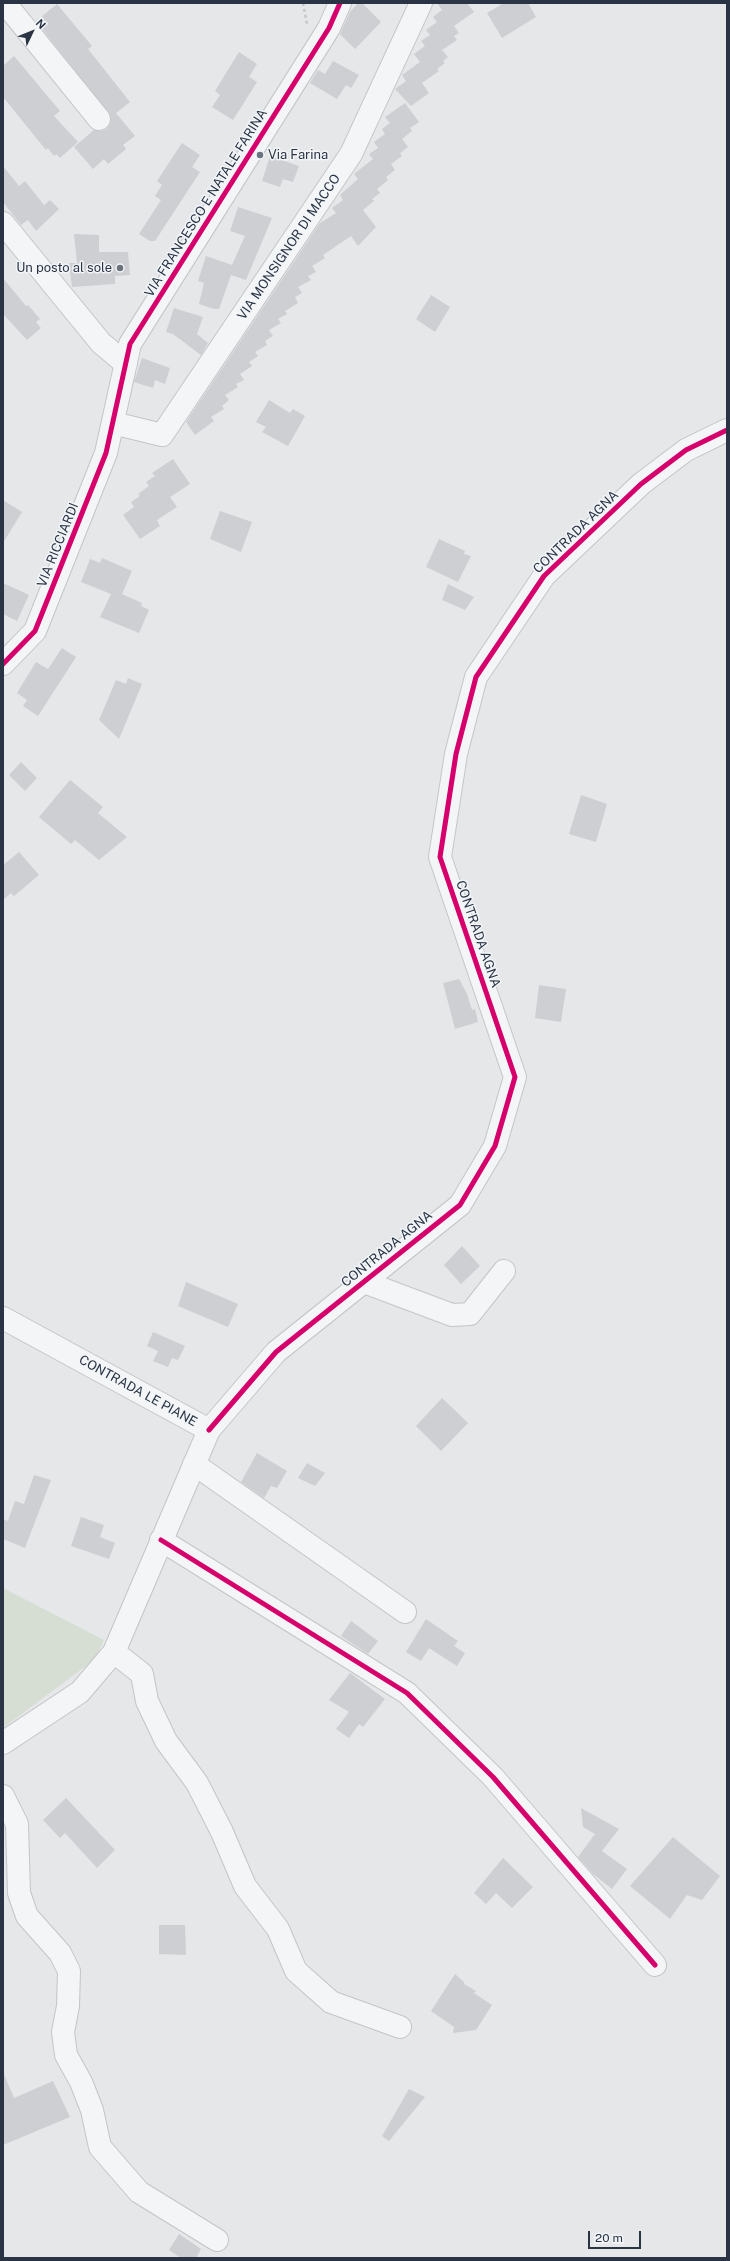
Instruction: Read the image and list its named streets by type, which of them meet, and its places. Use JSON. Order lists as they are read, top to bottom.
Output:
{
  "streets": {
    "street": [
      "VIA FRANCESCO E NATALE FARINA",
      "VIA MONSIGNOR DI MACCO",
      "CONTRADA AGNA",
      "VIA RICCIARDI",
      "CONTRADA LE PIANE"
    ]
  },
  "crossings": [
    ["VIA FRANCESCO E NATALE FARINA", "VIA MONSIGNOR DI MACCO"],
    ["VIA FRANCESCO E NATALE FARINA", "VIA RICCIARDI"],
    ["VIA MONSIGNOR DI MACCO", "VIA RICCIARDI"],
    ["CONTRADA AGNA", "CONTRADA LE PIANE"]
  ],
  "places": ["Via Farina", "Un posto al sole"],
  "scale_bar": "20 m",
  "north": "top right"
}
